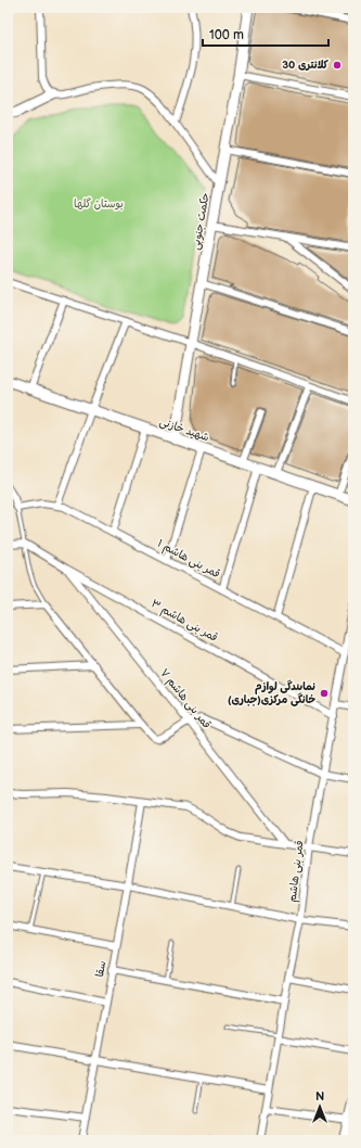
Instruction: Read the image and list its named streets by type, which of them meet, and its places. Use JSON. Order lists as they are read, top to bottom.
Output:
{
  "streets": {
    "street": [
      "حکمت جنوبی",
      "شهید خازنی",
      "قمر بنی هاشم ۱",
      "قمر بنی هاشم ۳",
      "قمر بنی هاشم ۷",
      "قمر بنی هاشم",
      "سقا"
    ]
  },
  "crossings": [
    ["حکمت جنوبی", "شهید خازنی"],
    ["قمر بنی هاشم ۱", "قمر بنی هاشم"],
    ["قمر بنی هاشم ۳", "قمر بنی هاشم ۷"],
    ["قمر بنی هاشم ۳", "قمر بنی هاشم"]
  ],
  "parks": ["بوستان گلها"],
  "places": ["کلانتری 30", "نمایندگی لوازم خانگی مرکزی(جباری)"],
  "scale_bar": "100 m",
  "north": "top"
}
